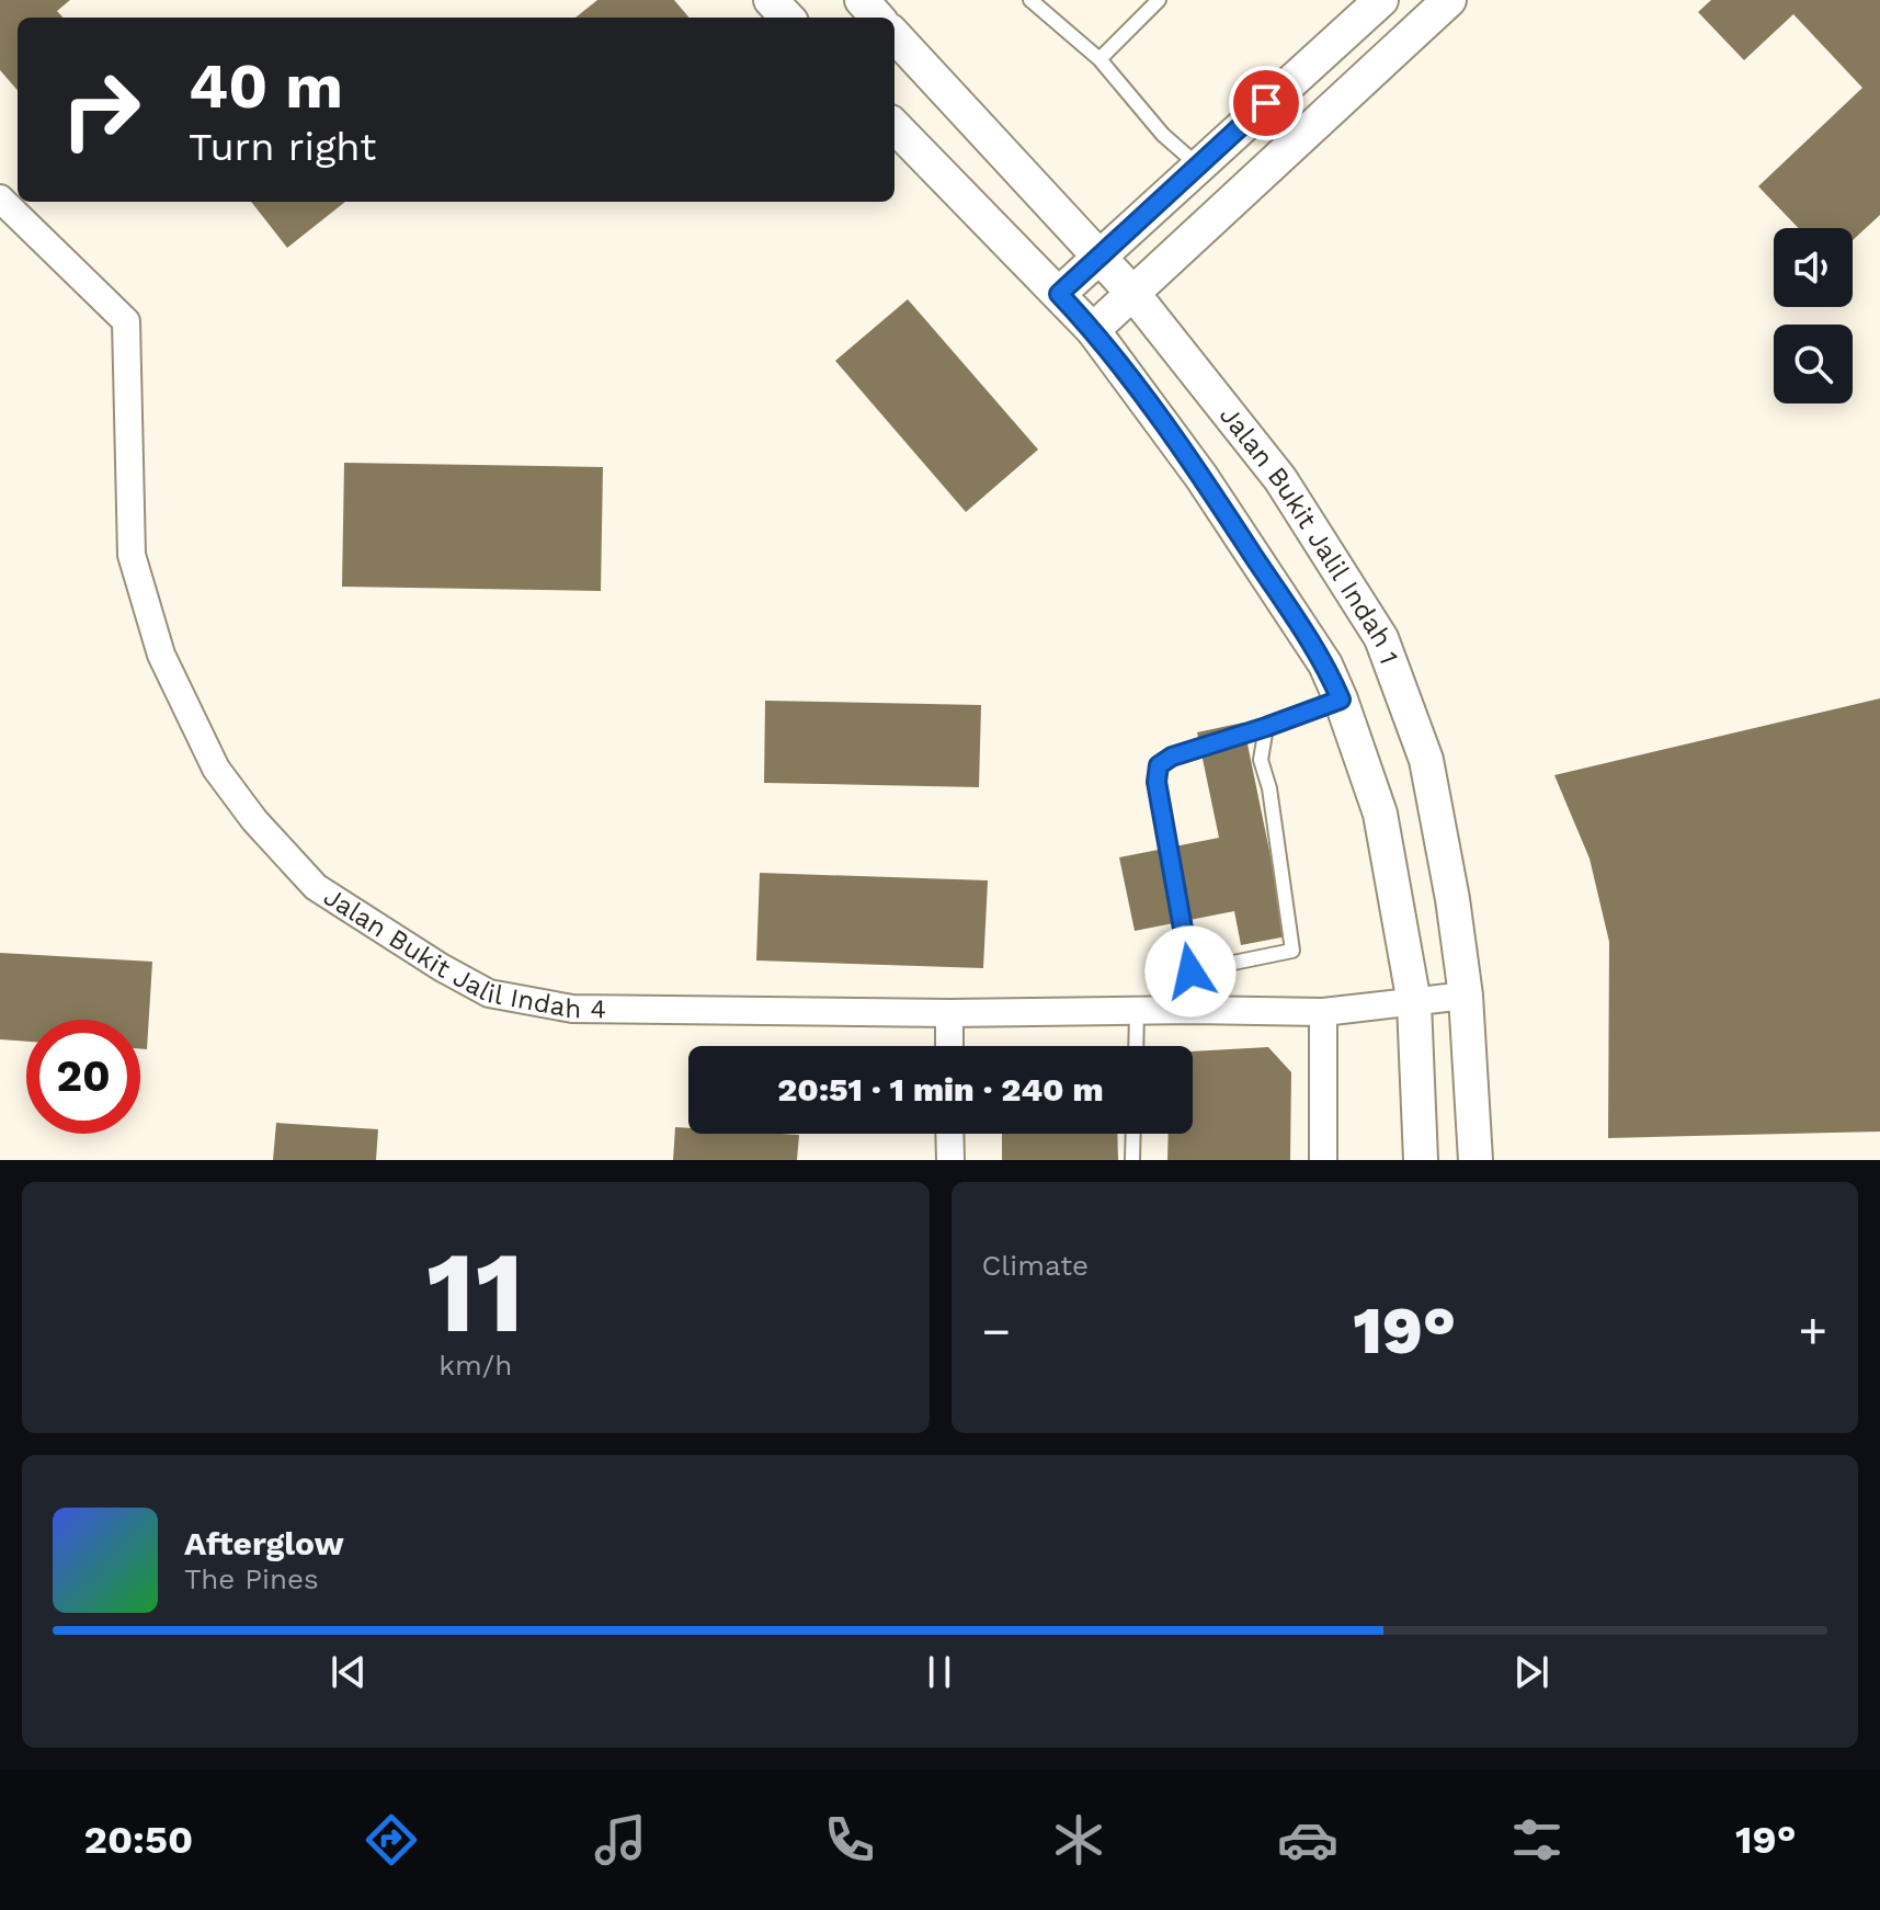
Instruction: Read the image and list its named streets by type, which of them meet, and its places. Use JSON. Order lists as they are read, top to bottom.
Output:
{
  "streets": {
    "street": ["Jalan Bukit Jalil Indah 1", "Jalan Bukit Jalil Indah 4"]
  },
  "crossings": [
    ["Jalan Bukit Jalil Indah 1", "Jalan Bukit Jalil Indah 4"]
  ],
  "page": {
    "turn": ["40 m", "Turn right"],
    "limit": "20",
    "trip": "20:51 · 1 min · 240 m",
    "tile": [
      ["11", "km/h"],
      "Climate"
    ],
    "heat": ["−", "19°", "+"],
    "song": ["Afterglow", "The Pines"],
    "tabs": ["20:50", "19°"]
  }
}
